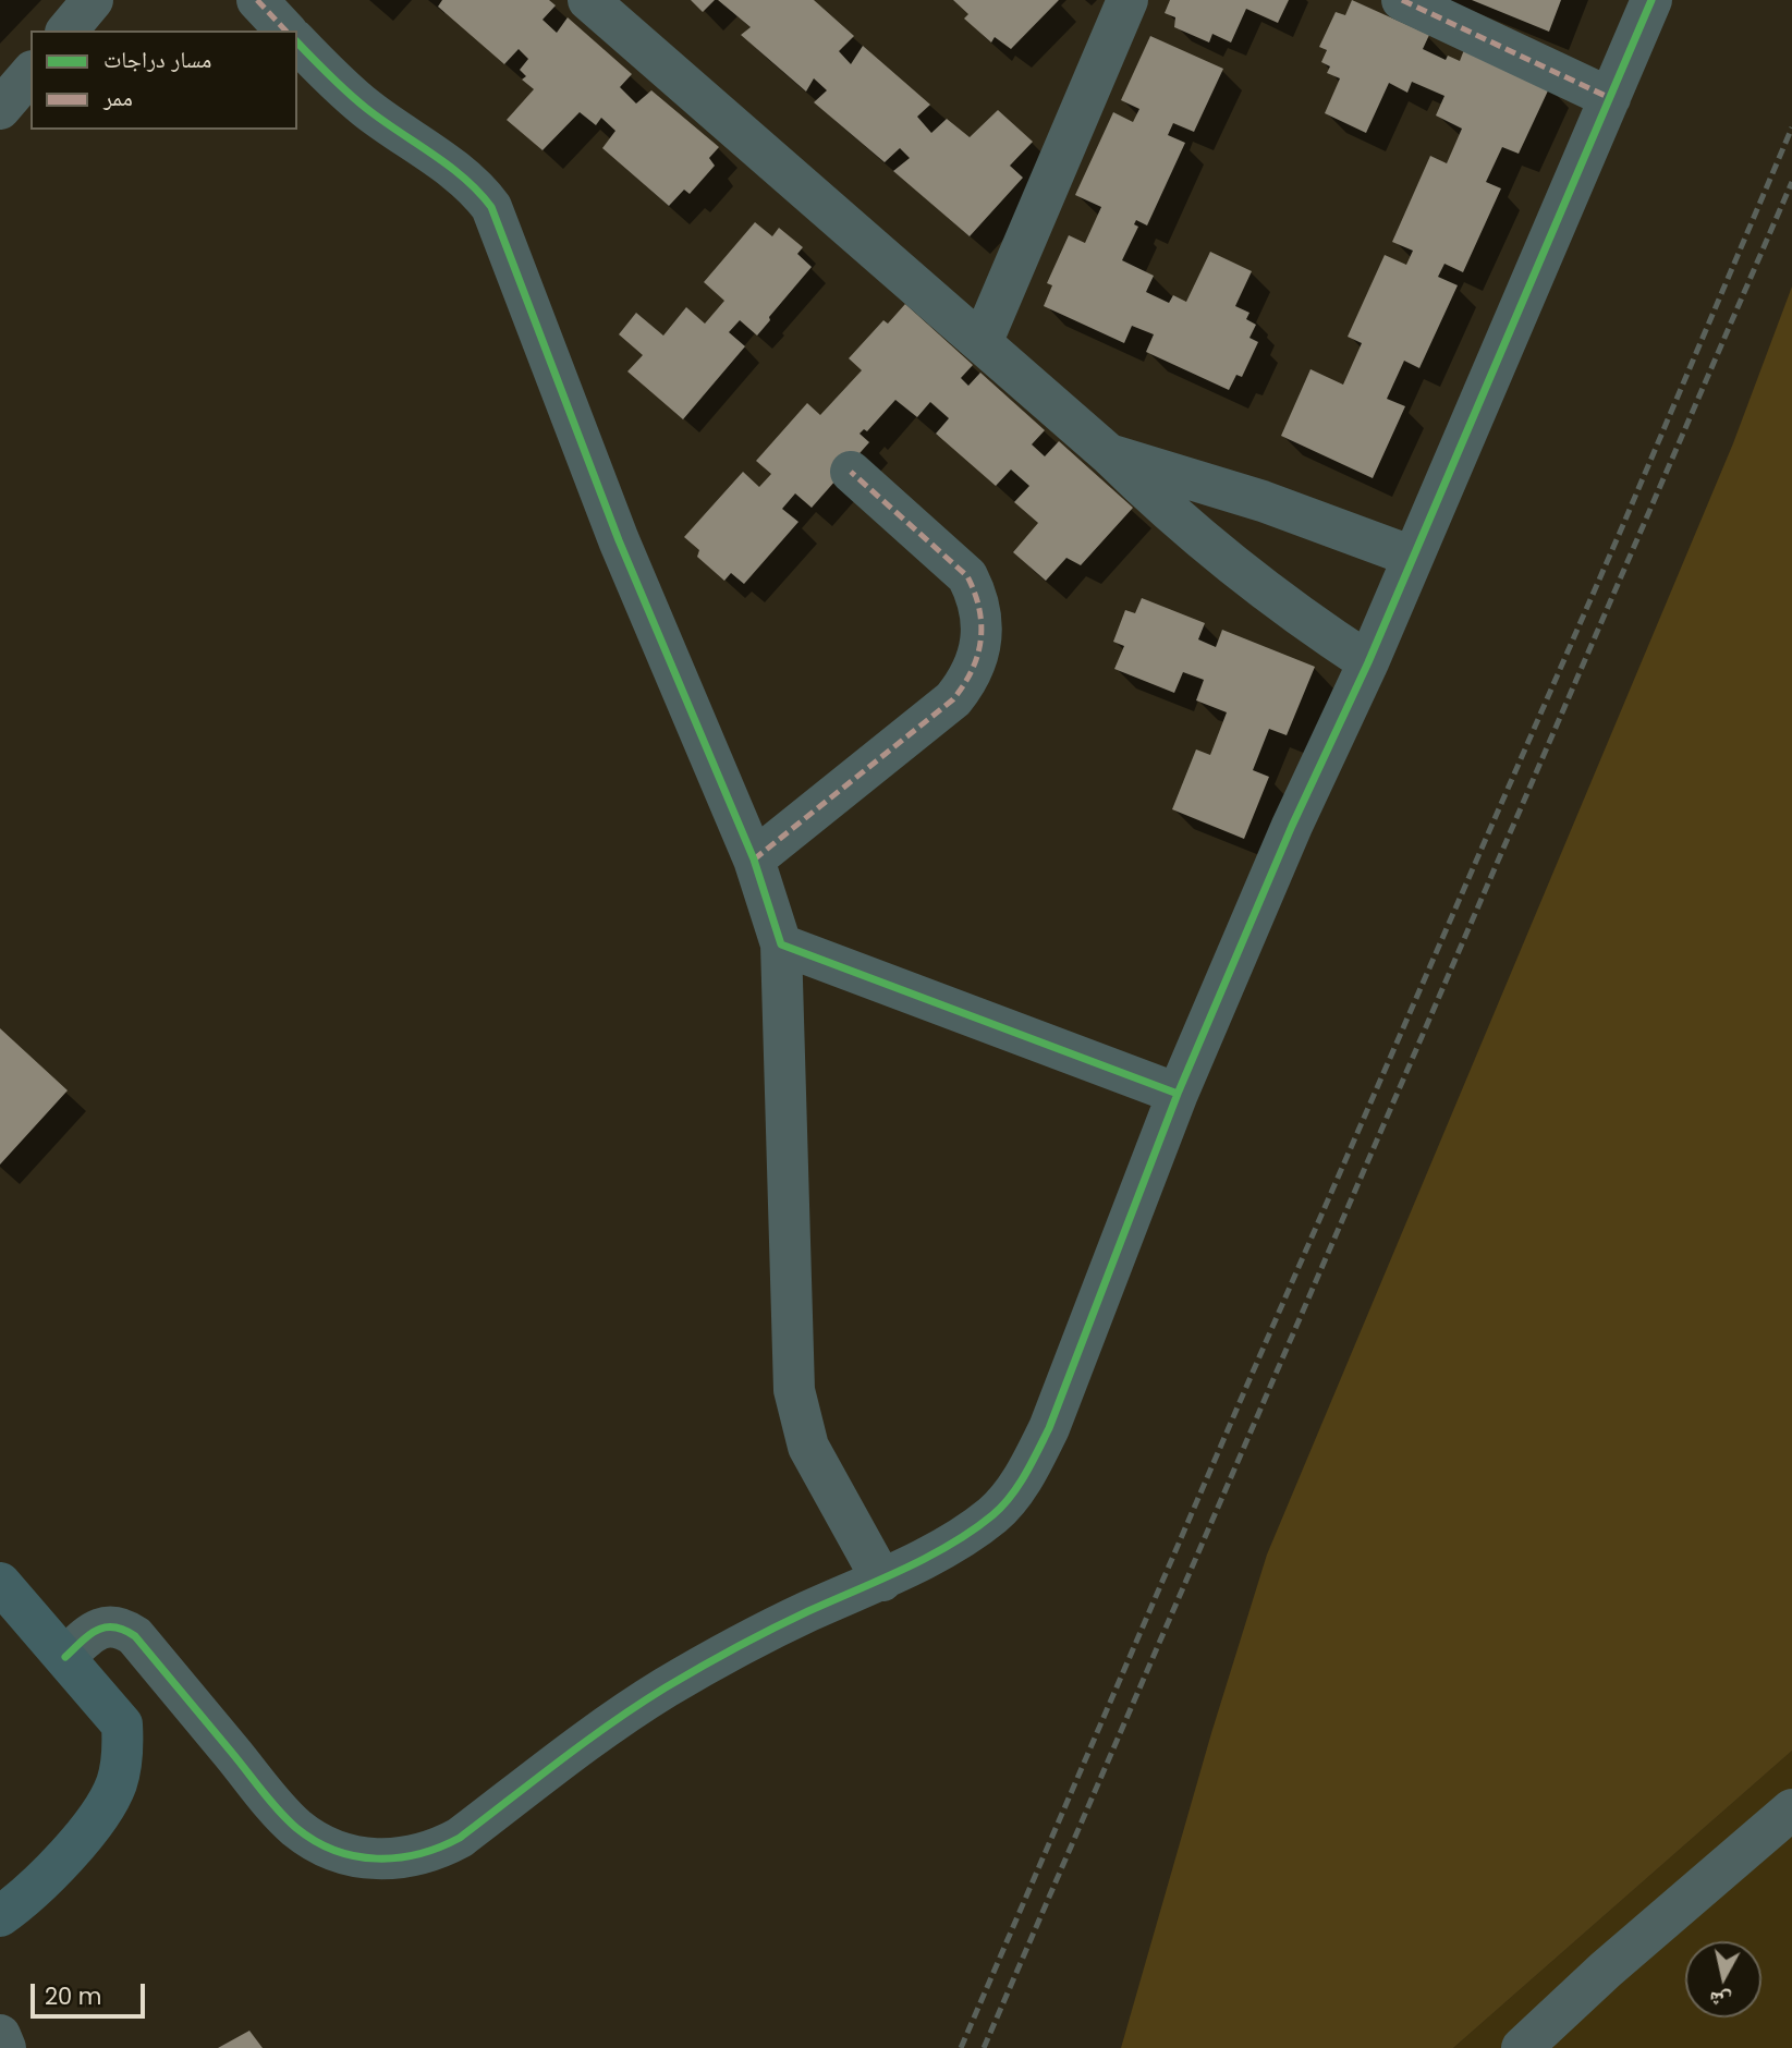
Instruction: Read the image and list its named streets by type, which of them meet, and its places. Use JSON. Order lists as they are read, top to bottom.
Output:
{
  "legend": ["مسار دراجات", "ممر"],
  "scale_bar": "20 m",
  "north": "bottom"
}
